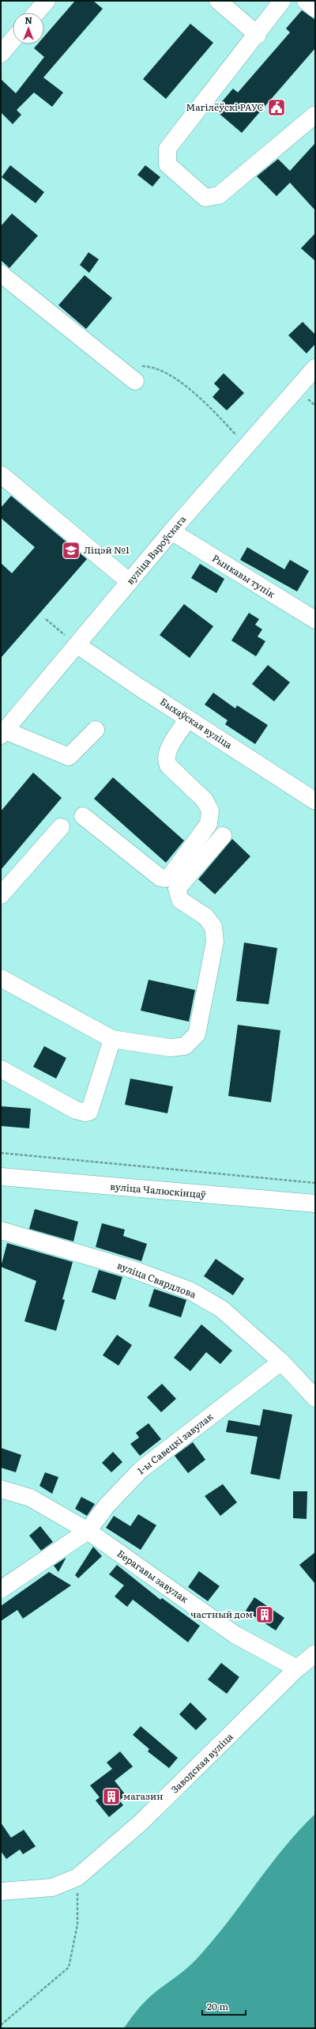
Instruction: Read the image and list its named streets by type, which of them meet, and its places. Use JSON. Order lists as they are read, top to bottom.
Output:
{
  "streets": {
    "street": [
      "вуліца Вароўскага",
      "Рынкавы тупік",
      "Быхаўская вуліца",
      "вуліца Чалюскінцаў",
      "вуліца Свярдлова",
      "1-ы Савецкі завулак",
      "Берагавы завулак",
      "Заводская вуліца"
    ]
  },
  "crossings": [
    ["вуліца Вароўскага", "Рынкавы тупік"],
    ["вуліца Вароўскага", "Быхаўская вуліца"],
    ["вуліца Свярдлова", "1-ы Савецкі завулак"],
    ["1-ы Савецкі завулак", "Берагавы завулак"],
    ["Берагавы завулак", "Заводская вуліца"]
  ],
  "places": {
    "public building": ["Магілёўскі РАУС"],
    "school or university": ["Ліцэй №1"],
    "building": ["частный дом", "магазин"]
  },
  "scale_bar": "20 m",
  "north": "top"
}
